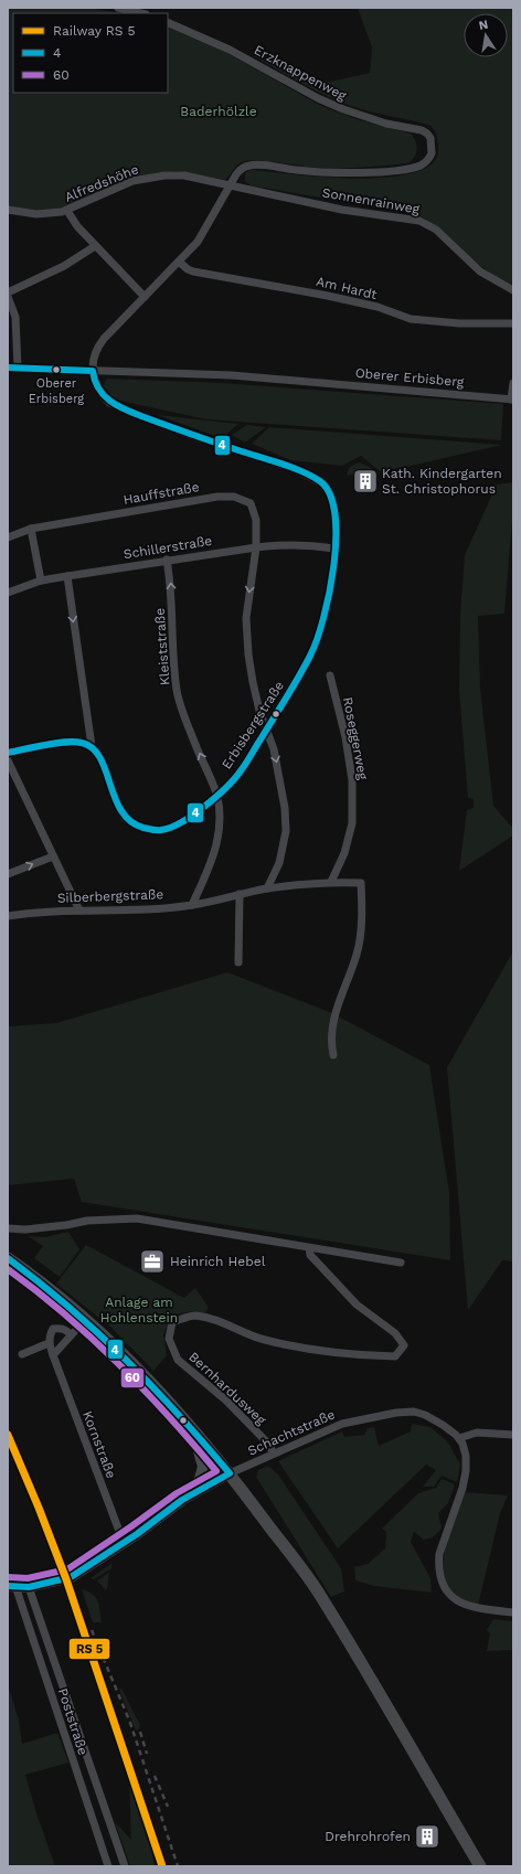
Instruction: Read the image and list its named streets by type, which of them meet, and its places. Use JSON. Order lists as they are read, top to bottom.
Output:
{
  "streets": {
    "street": [
      "Erzknappenweg",
      "Alfredshöhe",
      "Sonnenrainweg",
      "Am Hardt",
      "Oberer Erbisberg",
      "Hauffstraße",
      "Schillerstraße",
      "Kleiststraße",
      "Erbisbergstraße",
      "Roseggerweg",
      "Silberbergstraße",
      "Bernhardusweg",
      "Schachtstraße",
      "Kornstraße",
      "Poststraße"
    ]
  },
  "crossings": [
    ["Erzknappenweg", "Alfredshöhe"],
    ["Erzknappenweg", "Sonnenrainweg"],
    ["Erzknappenweg", "Am Hardt"],
    ["Erzknappenweg", "Oberer Erbisberg"],
    ["Erzknappenweg", "Erbisbergstraße"],
    ["Alfredshöhe", "Sonnenrainweg"],
    ["Oberer Erbisberg", "Erbisbergstraße"],
    ["Hauffstraße", "Schillerstraße"],
    ["Hauffstraße", "Erbisbergstraße"],
    ["Hauffstraße", "Silberbergstraße"],
    ["Schillerstraße", "Kleiststraße"],
    ["Schillerstraße", "Erbisbergstraße"],
    ["Kleiststraße", "Erbisbergstraße"],
    ["Kleiststraße", "Silberbergstraße"],
    ["Roseggerweg", "Silberbergstraße"],
    ["Bernhardusweg", "Schachtstraße"]
  ],
  "one_way": ["Hauffstraße", "Kleiststraße"],
  "parks": ["Baderhölzle", "Anlage am Hohlenstein"],
  "places": {
    "other": ["Oberer Erbisberg"],
    "building": ["Kath. Kindergarten St. Christophorus", "Drehrohrofen"],
    "office": ["Heinrich Hebel"]
  },
  "lines": ["transit line 4", "transit line 60"],
  "legend": ["Railway RS 5", "4", "60"],
  "north": "top"
}
